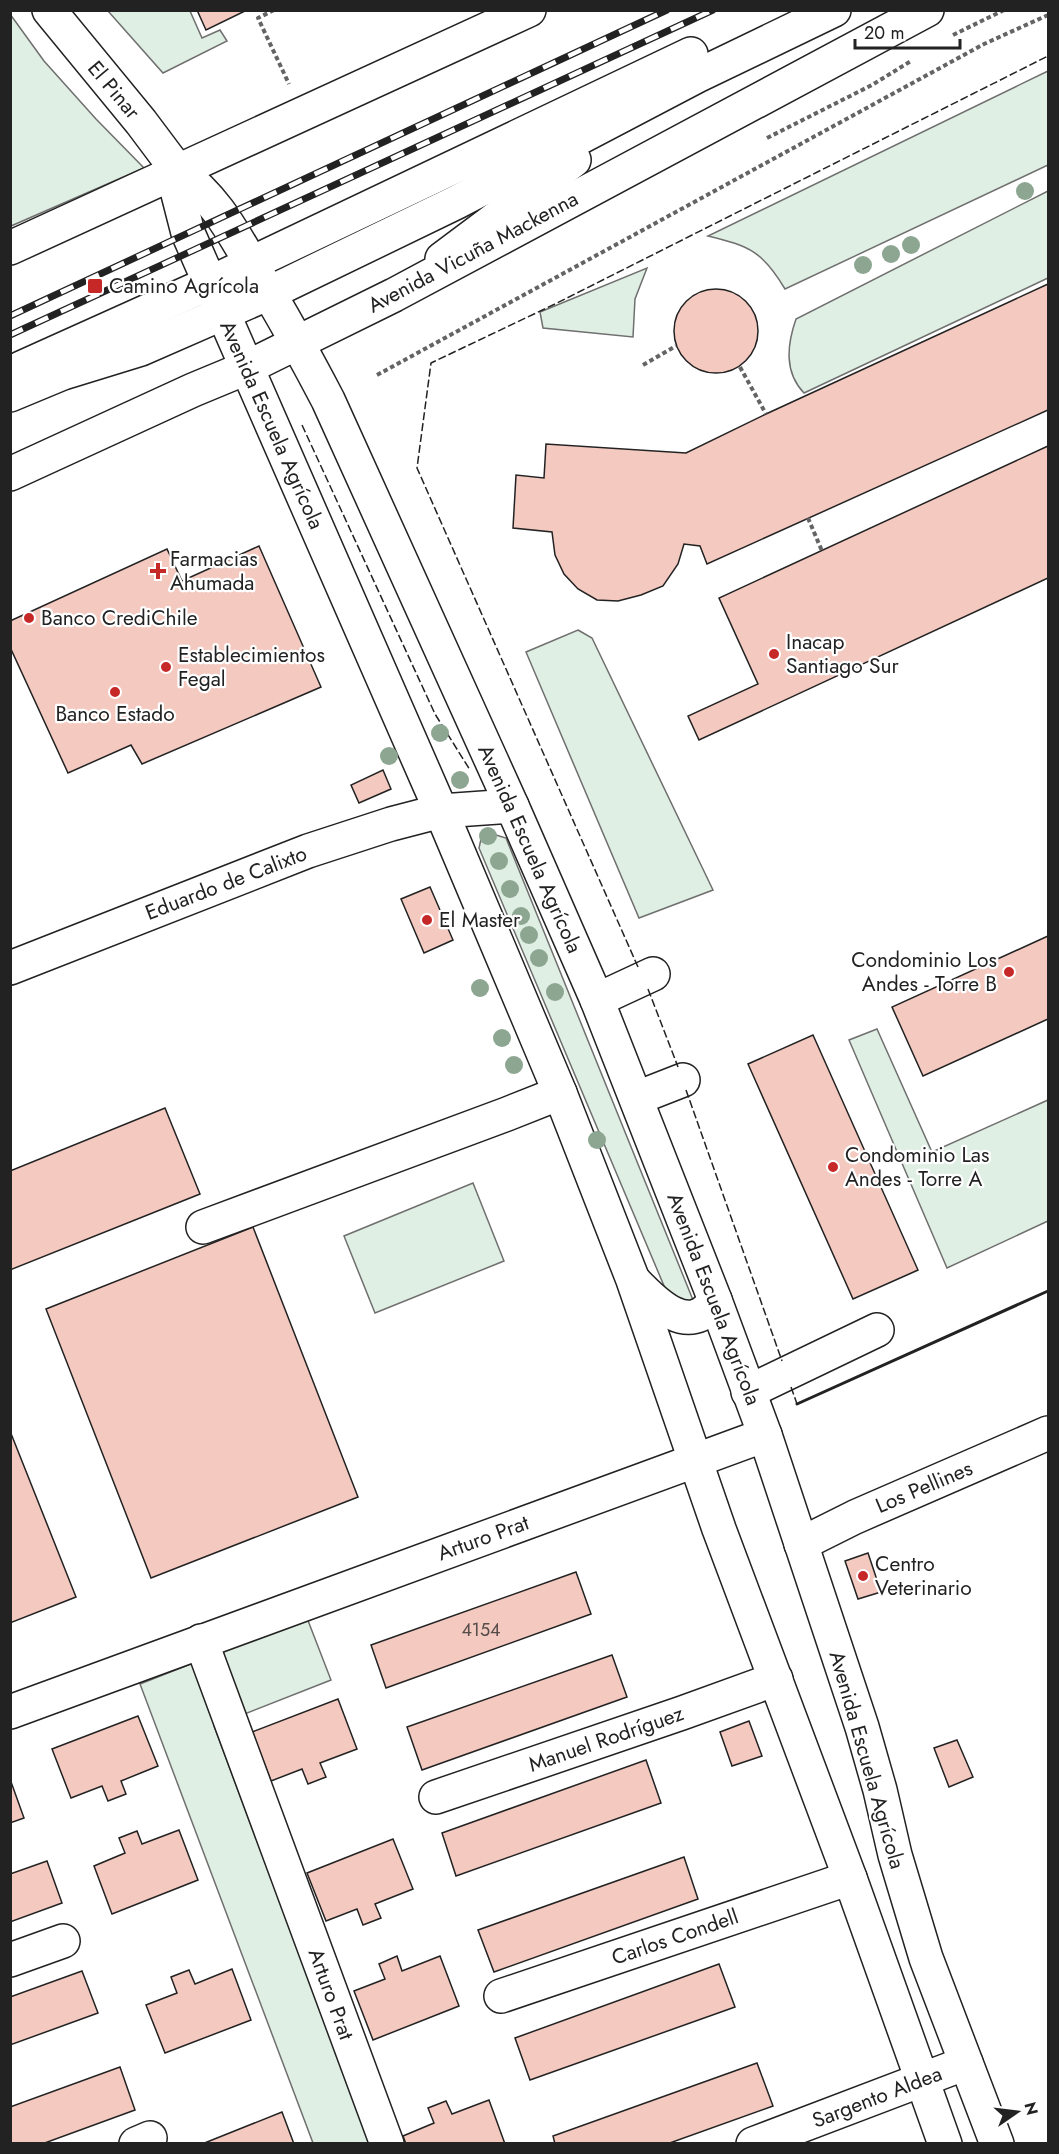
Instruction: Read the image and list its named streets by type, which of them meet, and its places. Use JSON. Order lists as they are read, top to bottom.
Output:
{
  "streets": {
    "main road": [
      "El Pinar",
      "Avenida Vicuña Mackenna",
      "Avenida Escuela Agrícola",
      "Eduardo de Calixto",
      "Los Pellines",
      "Arturo Prat",
      "Manuel Rodríguez",
      "Carlos Condell",
      "Sargento Aldea"
    ]
  },
  "crossings": [
    ["El Pinar", "Avenida Escuela Agrícola"],
    ["Avenida Vicuña Mackenna", "Avenida Escuela Agrícola"],
    ["Avenida Escuela Agrícola", "Eduardo de Calixto"],
    ["Avenida Escuela Agrícola", "Los Pellines"],
    ["Avenida Escuela Agrícola", "Arturo Prat"],
    ["Avenida Escuela Agrícola", "Manuel Rodríguez"],
    ["Avenida Escuela Agrícola", "Carlos Condell"],
    ["Avenida Escuela Agrícola", "Sargento Aldea"]
  ],
  "places": {
    "transit": ["Camino Agrícola"],
    "health": ["Farmacias Ahumada"],
    "other": [
      "Banco CrediChile",
      "Inacap Santiago Sur",
      "Establecimientos Fegal",
      "Banco Estado",
      "El Master",
      "Condominio Los Andes - Torre B",
      "Condominio Las Andes - Torre A",
      "Centro Veterinario"
    ]
  },
  "house_numbers": ["4154"],
  "scale_bar": "20 m",
  "north": "right"
}
